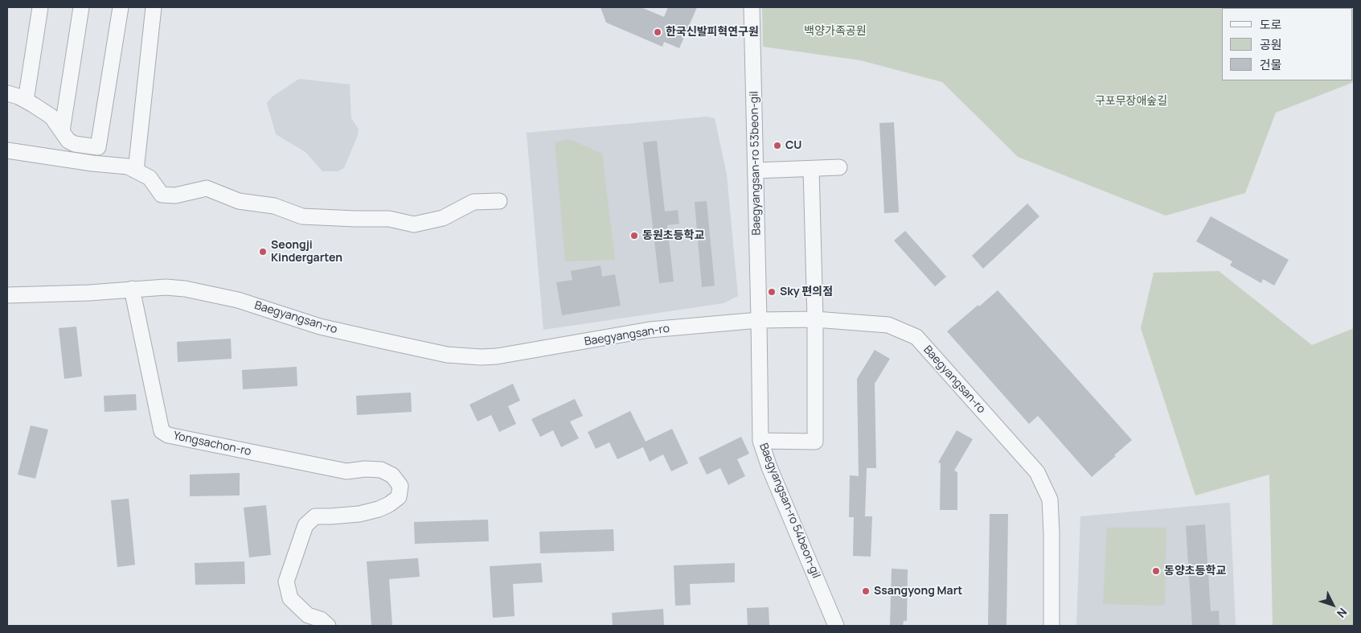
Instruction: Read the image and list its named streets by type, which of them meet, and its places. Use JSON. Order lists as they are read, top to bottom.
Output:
{
  "streets": {
    "street": [
      "Baegyangsan-ro 53beon-gil",
      "Baegyangsan-ro",
      "Yongsachon-ro",
      "Baegyangsan-ro 54beon-gil"
    ]
  },
  "crossings": [
    ["Baegyangsan-ro 53beon-gil", "Baegyangsan-ro"],
    ["Baegyangsan-ro 53beon-gil", "Baegyangsan-ro 54beon-gil"],
    ["Baegyangsan-ro", "Yongsachon-ro"],
    ["Baegyangsan-ro", "Baegyangsan-ro 54beon-gil"]
  ],
  "parks": ["백양가족공원", "구포무장애숲길"],
  "places": [
    "한국신발피혁연구원",
    "CU",
    "동원초등학교",
    "Seongji Kindergarten",
    "Sky 편의점",
    "동양초등학교",
    "Ssangyong Mart"
  ],
  "legend": ["도로", "공원", "건물"],
  "north": "bottom right"
}
